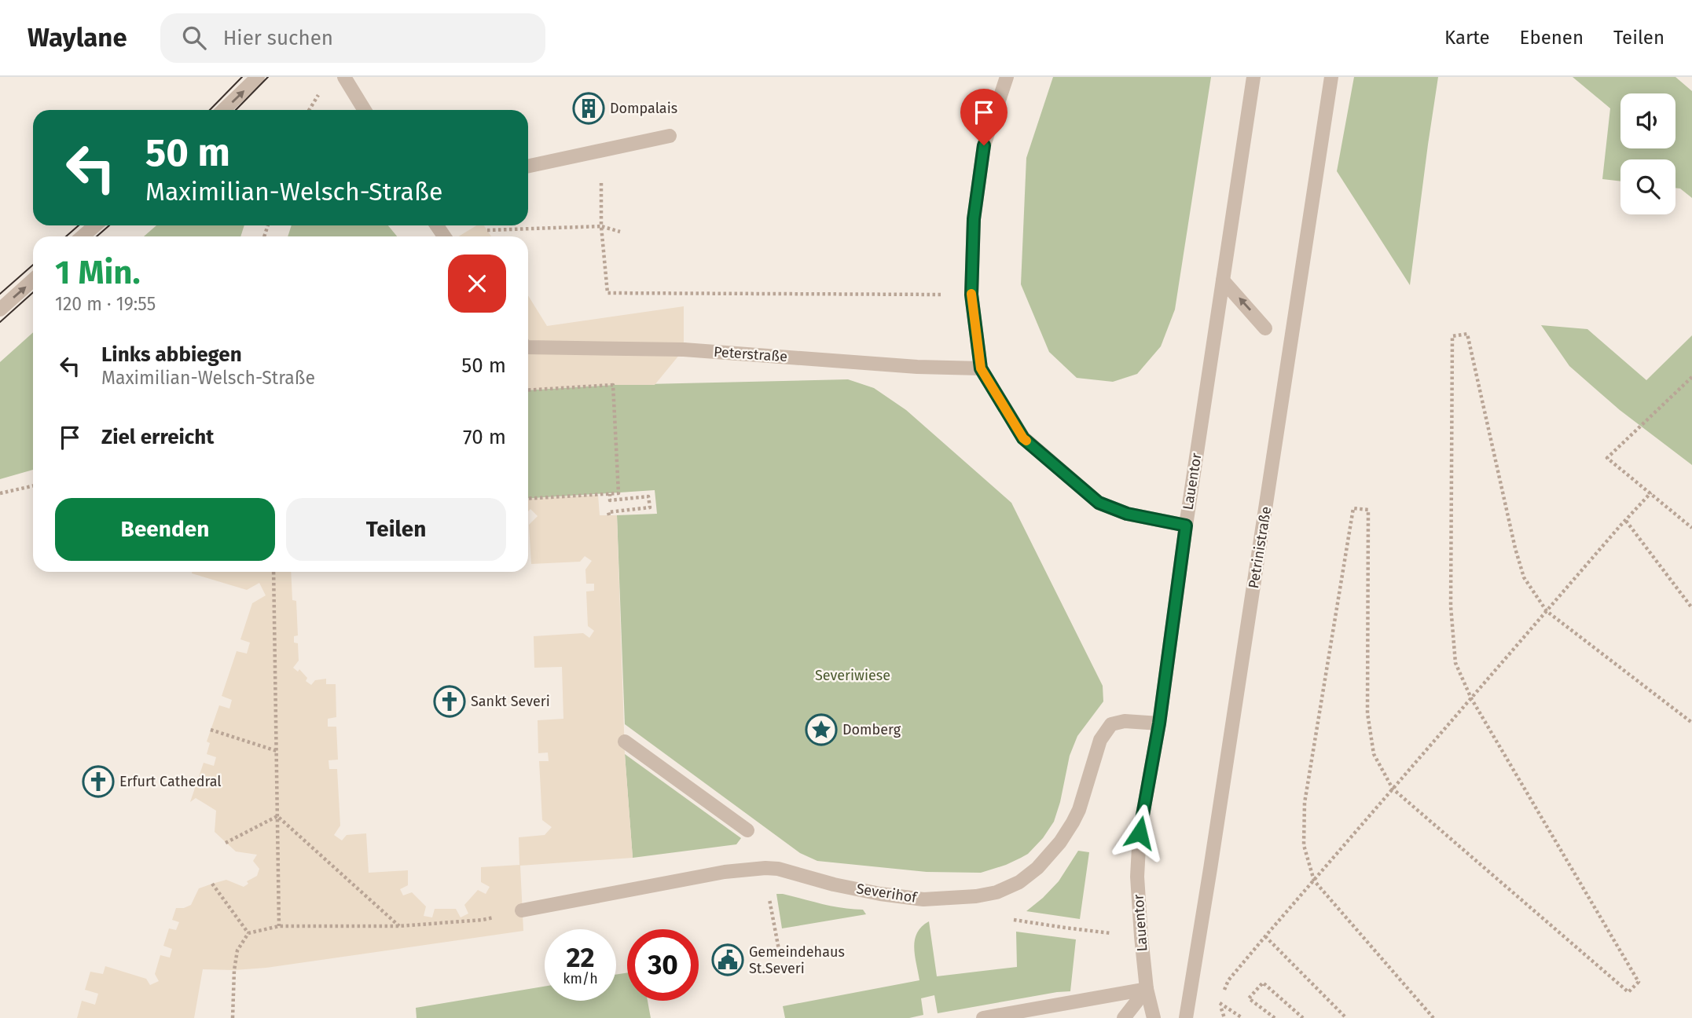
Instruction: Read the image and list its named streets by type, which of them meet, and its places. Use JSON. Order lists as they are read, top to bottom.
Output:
{
  "streets": {
    "street": [
      "Peterstraße",
      "Lauentor",
      "Petrinistraße",
      "Severihof"
    ]
  },
  "crossings": [
    ["Lauentor", "Severihof"]
  ],
  "parks": ["Severiwiese"],
  "places": {
    "building": ["Dompalais"],
    "church": ["Sankt Severi", "Erfurt Cathedral"],
    "place": ["Domberg"],
    "public building": ["Gemeindehaus St.Severi"]
  },
  "page": {
    "header": "Waylane",
    "search": "Hier suchen",
    "nav": ["Karte", "Ebenen", "Teilen"],
    "turn": ["50 m", "Maximilian-Welsch-Straße"],
    "heading": ["1 Min.", "120 m · 19:55"],
    "list": [
      {
        "name": "Links abbiegen",
        "note": "Maximilian-Welsch-Straße",
        "value": "50 m"
      },
      {
        "name": "Ziel erreicht",
        "value": "70 m"
      }
    ],
    "buttons": ["Beenden", "Teilen"],
    "speed": "22 km/h",
    "limit": "30"
  }
}
